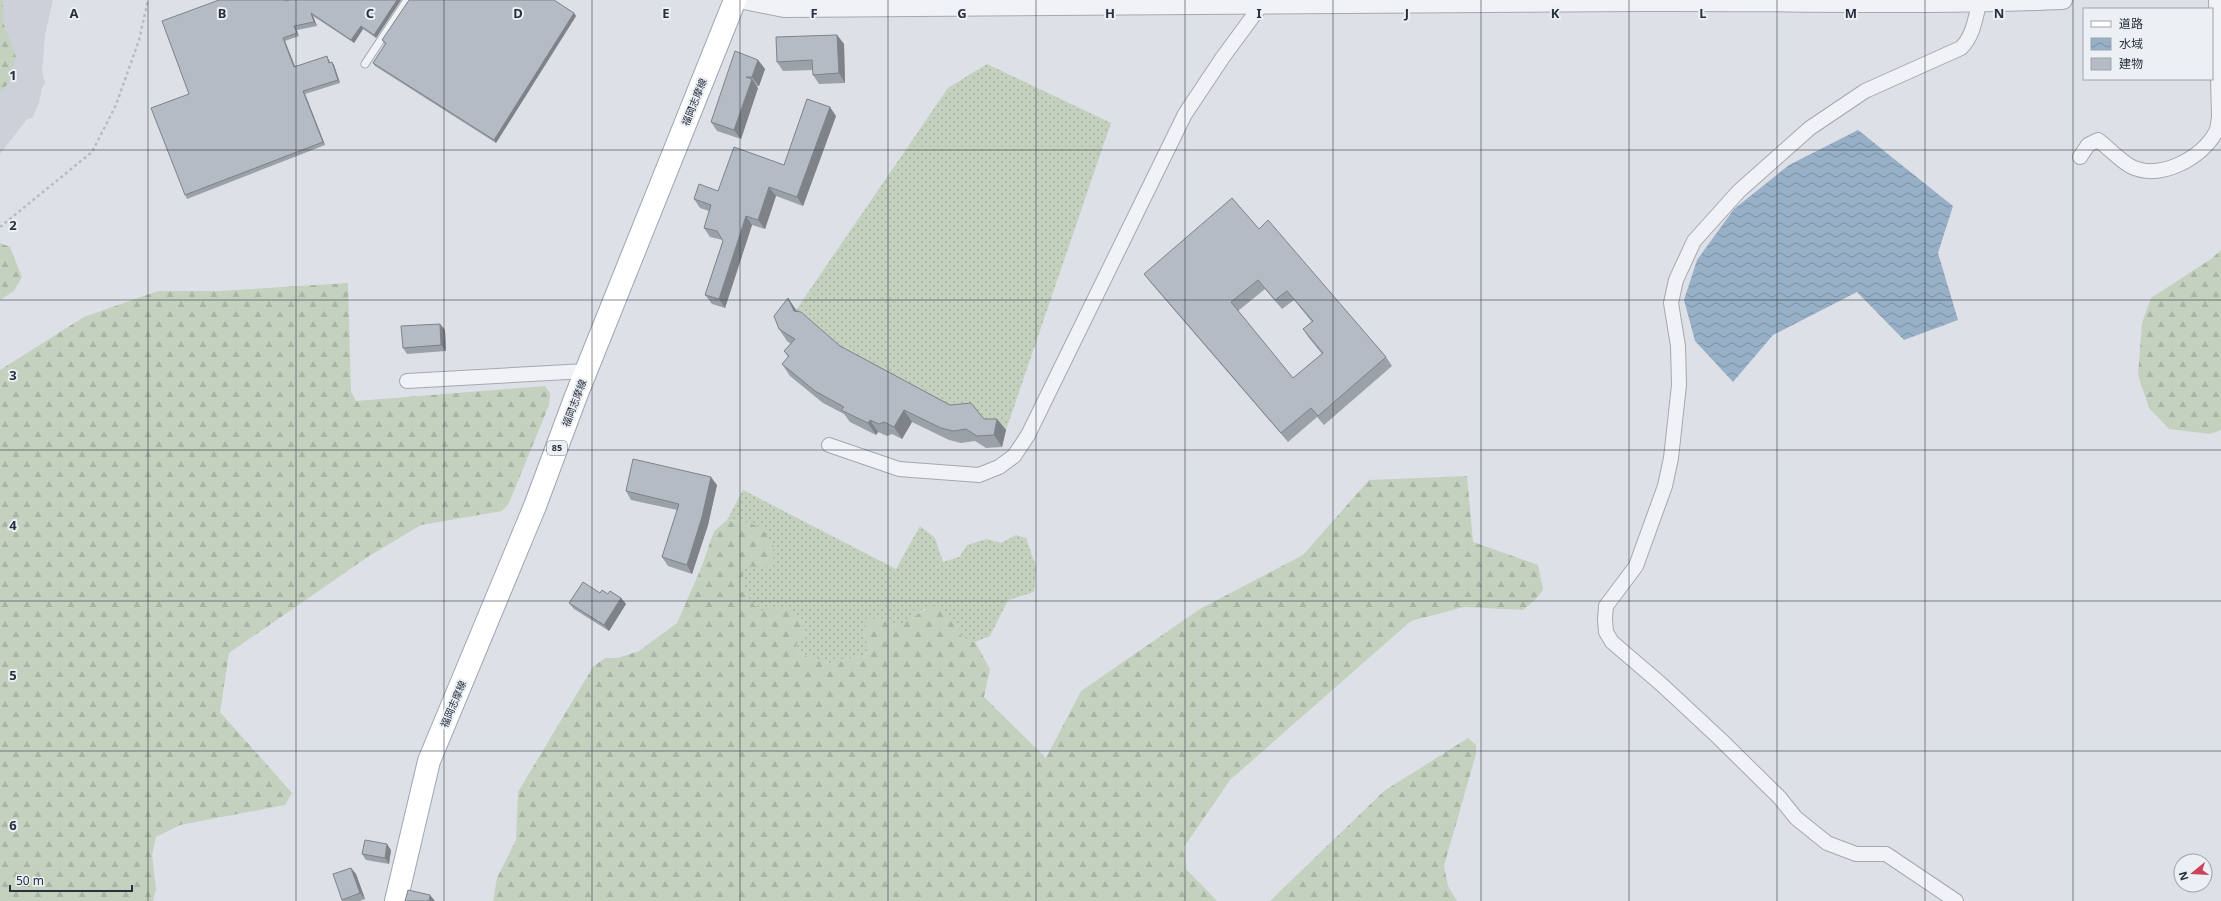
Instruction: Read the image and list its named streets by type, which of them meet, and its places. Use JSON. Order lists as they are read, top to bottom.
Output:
{
  "streets": {
    "main road": ["福岡志摩線", "85"]
  },
  "legend": ["道路", "水域", "建物"],
  "scale_bar": "50 m",
  "north": "left",
  "grid": {
    "columns": [
      "A",
      "B",
      "C",
      "D",
      "E",
      "F",
      "G",
      "H",
      "I",
      "J",
      "K",
      "L",
      "M",
      "N"
    ],
    "rows": [
      "1",
      "2",
      "3",
      "4",
      "5",
      "6"
    ]
  }
}
